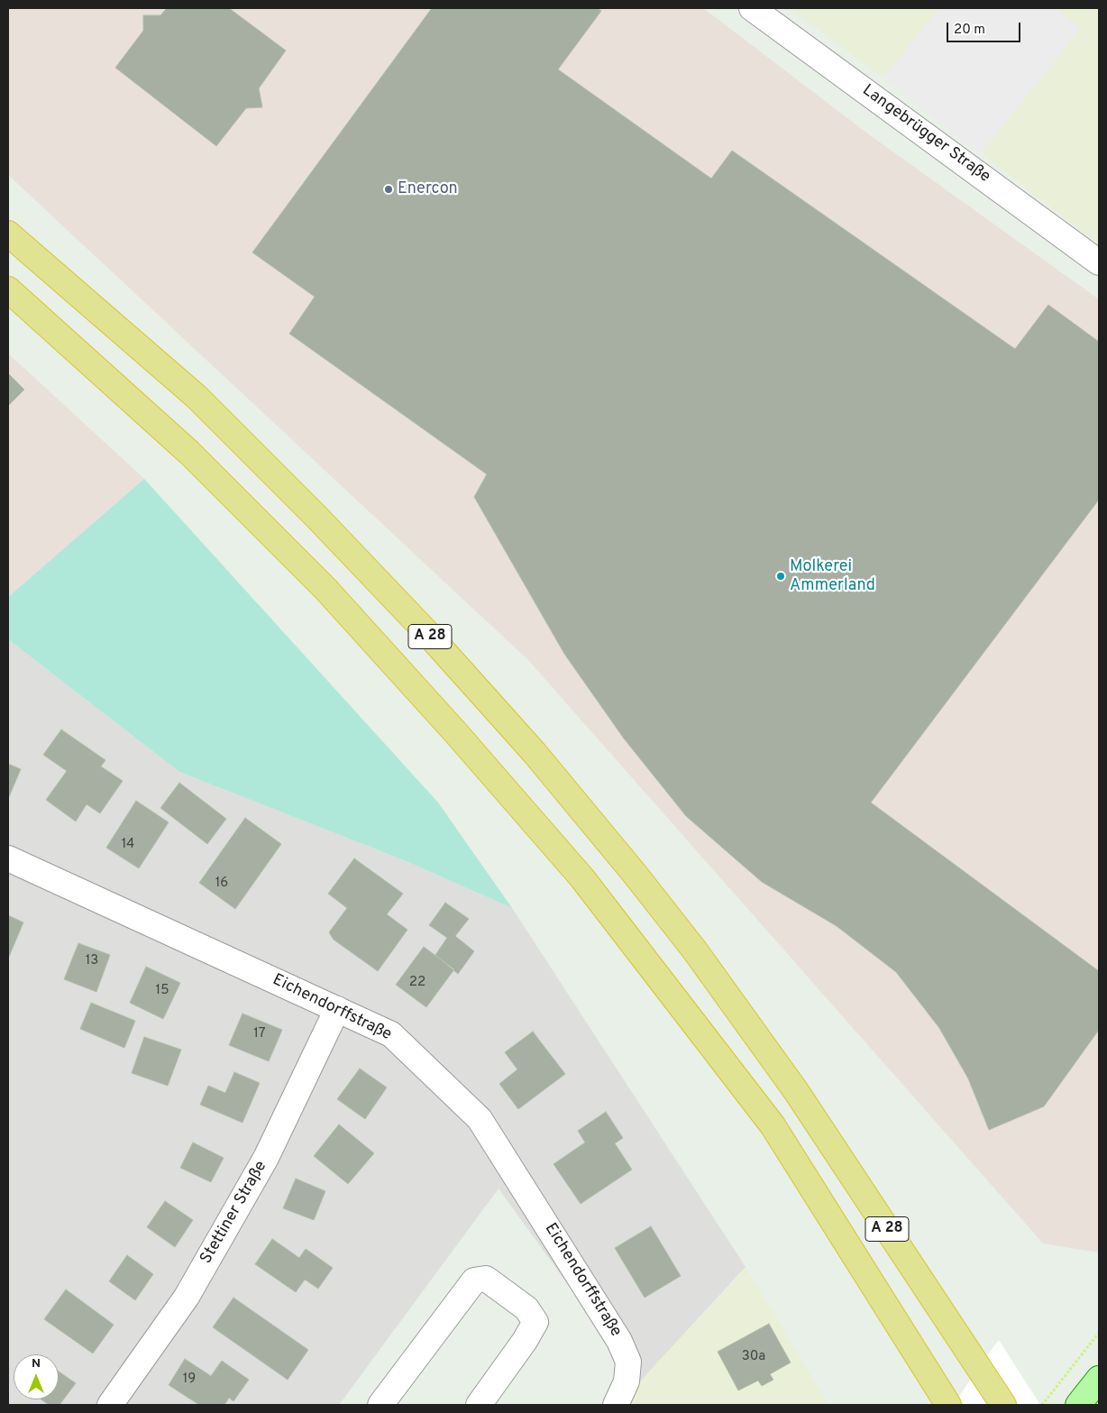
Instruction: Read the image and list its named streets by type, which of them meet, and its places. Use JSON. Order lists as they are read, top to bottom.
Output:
{
  "streets": {
    "highway": ["A 28"],
    "street": ["Langebrügger Straße", "Eichendorffstraße", "Stettiner Straße"]
  },
  "crossings": [
    ["Eichendorffstraße", "Stettiner Straße"]
  ],
  "places": ["Enercon", "Molkerei Ammerland"],
  "house_numbers": [
    "14",
    "16",
    "13",
    "22",
    "15",
    "17",
    "30a",
    "19"
  ],
  "scale_bar": "20 m",
  "north": "top"
}
